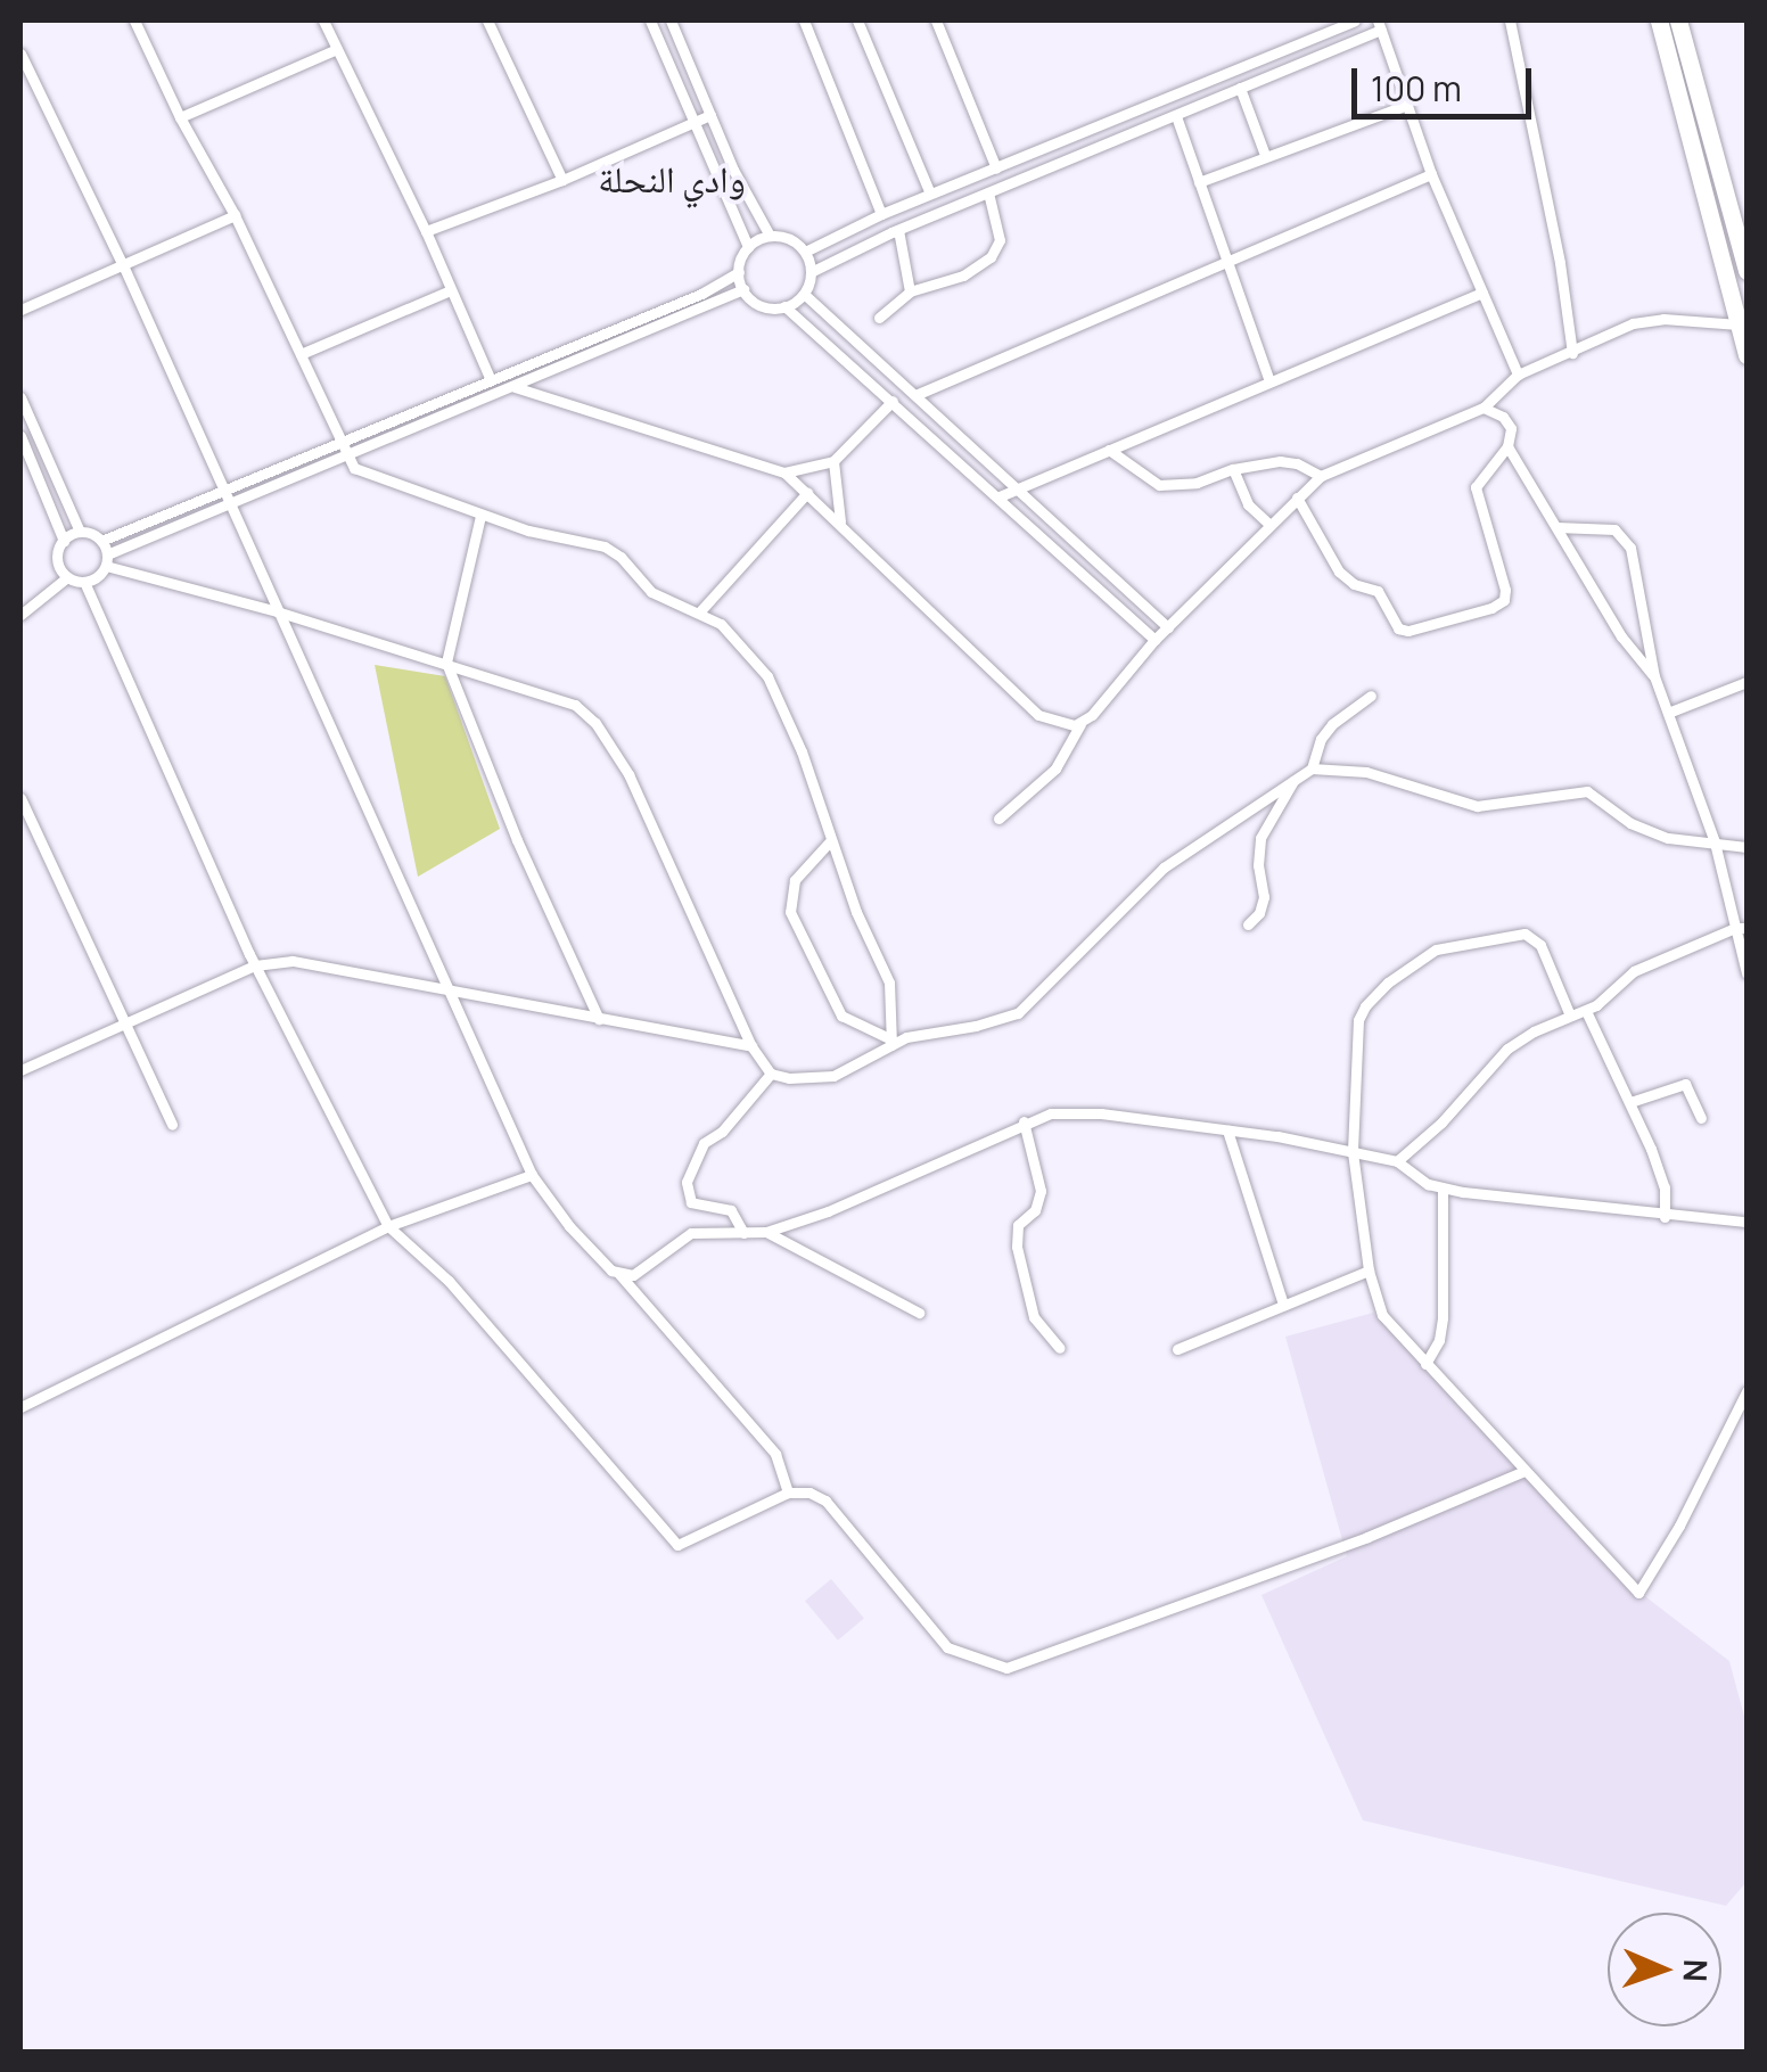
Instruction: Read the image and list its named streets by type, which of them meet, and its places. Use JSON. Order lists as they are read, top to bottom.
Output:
{
  "districts": ["وادي النحلة"],
  "scale_bar": "100 m",
  "north": "right"
}
